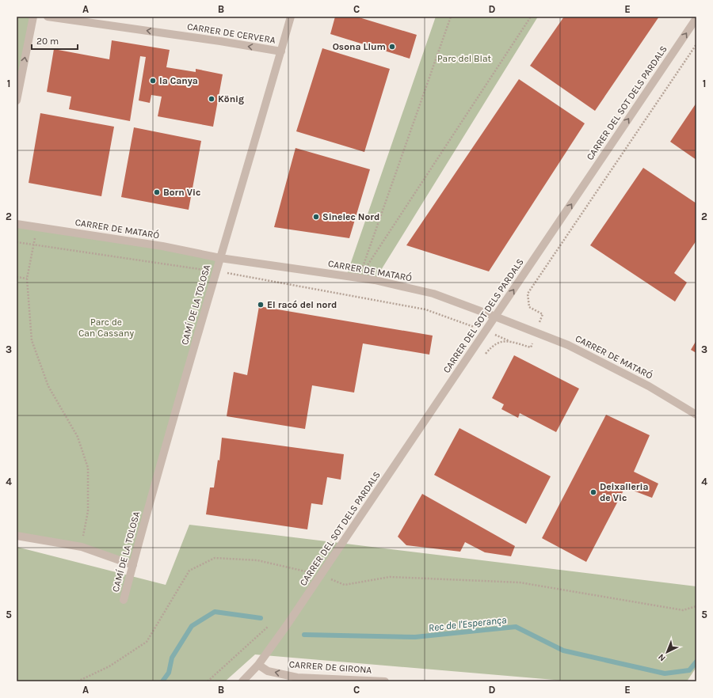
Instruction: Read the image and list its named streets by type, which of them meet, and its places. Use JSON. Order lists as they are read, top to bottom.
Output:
{
  "streets": {
    "street": [
      "CARRER DE CERVERA",
      "CARRER DEL SOT DELS PARDALS",
      "CARRER DE MATARÓ",
      "CAMÍ DE LA TOLOSA",
      "CARRER DE GIRONA"
    ]
  },
  "crossings": [
    ["CARRER DE CERVERA", "CAMÍ DE LA TOLOSA"],
    ["CARRER DEL SOT DELS PARDALS", "CARRER DE MATARÓ"],
    ["CARRER DEL SOT DELS PARDALS", "CARRER DE GIRONA"],
    ["CARRER DE MATARÓ", "CAMÍ DE LA TOLOSA"]
  ],
  "one_way": ["CARRER DE CERVERA", "CARRER DEL SOT DELS PARDALS", "CARRER DE GIRONA"],
  "water": ["Rec de l'Esperança"],
  "parks": ["Parc del Blat", "Parc de Can Cassany"],
  "places": [
    "Osona Llum",
    "la Canya",
    "König",
    "Born Vic",
    "Sinelec Nord",
    "El racó del nord",
    "Deixalleria de Vic"
  ],
  "scale_bar": "20 m",
  "north": "bottom left",
  "grid": {
    "columns": [
      "A",
      "B",
      "C",
      "D",
      "E"
    ],
    "rows": [
      "1",
      "2",
      "3",
      "4",
      "5"
    ]
  }
}
